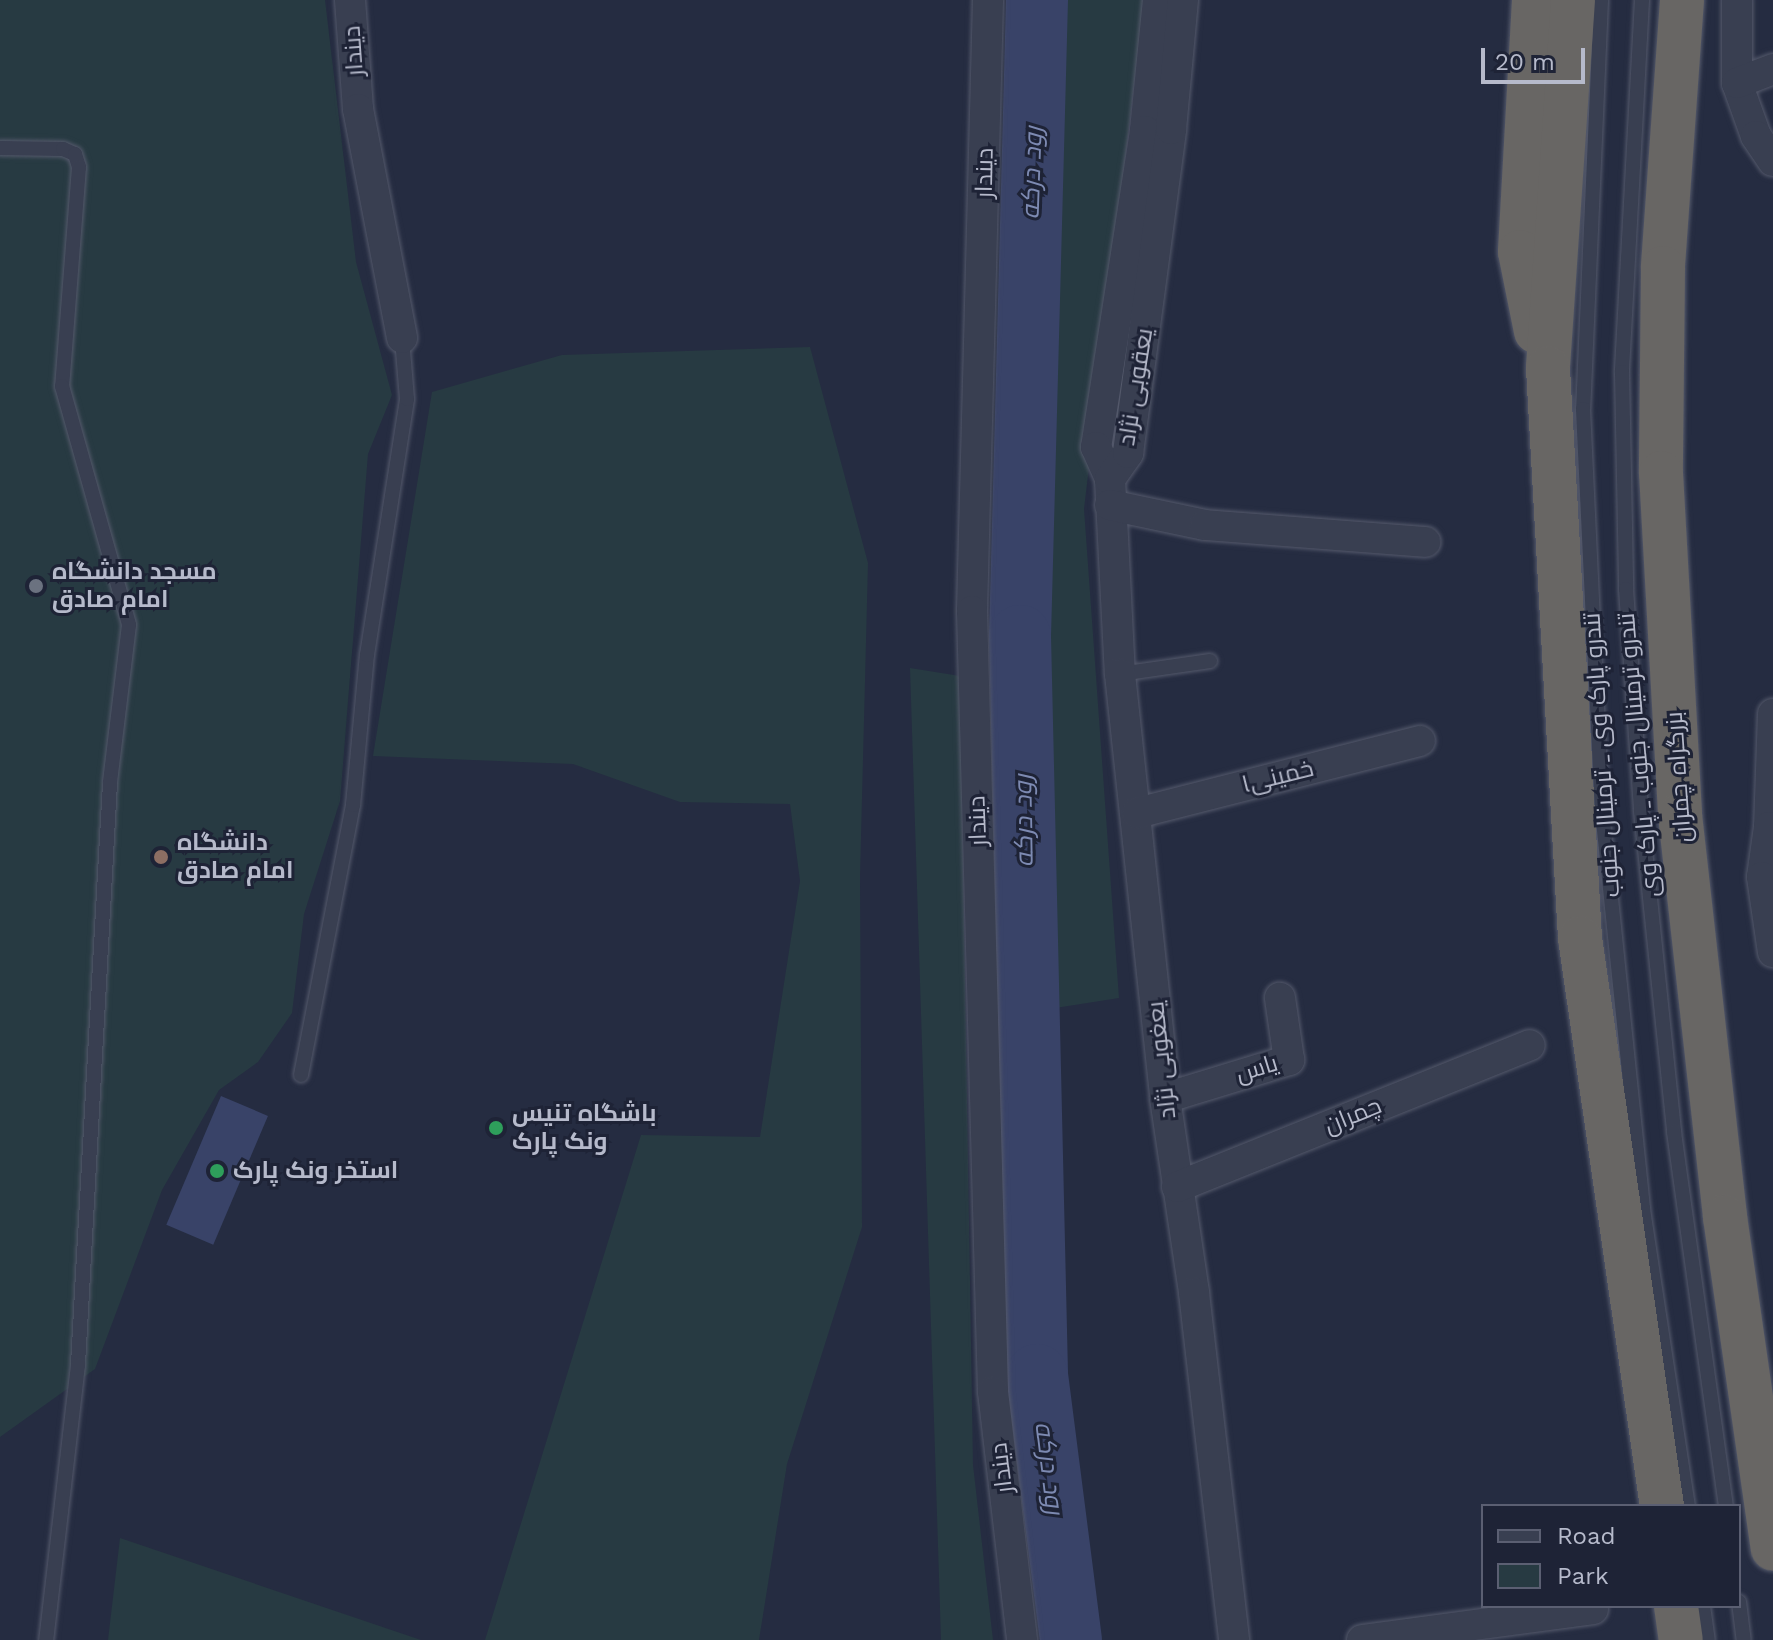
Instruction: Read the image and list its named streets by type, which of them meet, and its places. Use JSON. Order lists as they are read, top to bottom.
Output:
{
  "streets": {
    "highway": ["بزرگراه چمران"],
    "street": [
      "دیندار",
      "یعقوبی نژاد",
      "lخمینی",
      "یعغوبی نژاد",
      "یاس",
      "چمران"
    ],
    "lane": ["تندرو پارک وی ـ ترمینال جنوب", "تندرو ترمینال جنوب ـ پارک وی"]
  },
  "crossings": [
    ["یعقوبی نژاد", "یعغوبی نژاد"],
    ["lخمینی", "یعغوبی نژاد"],
    ["یعغوبی نژاد", "یاس"],
    ["یعغوبی نژاد", "چمران"]
  ],
  "water": ["رود درکه"],
  "places": [
    "مسجد دانشگاه امام صادق",
    "دانشگاه امام صادق",
    "باشگاه تنیس ونک پارک",
    "استخر ونک پارک"
  ],
  "legend": ["Road", "Park"],
  "scale_bar": "20 m"
}
